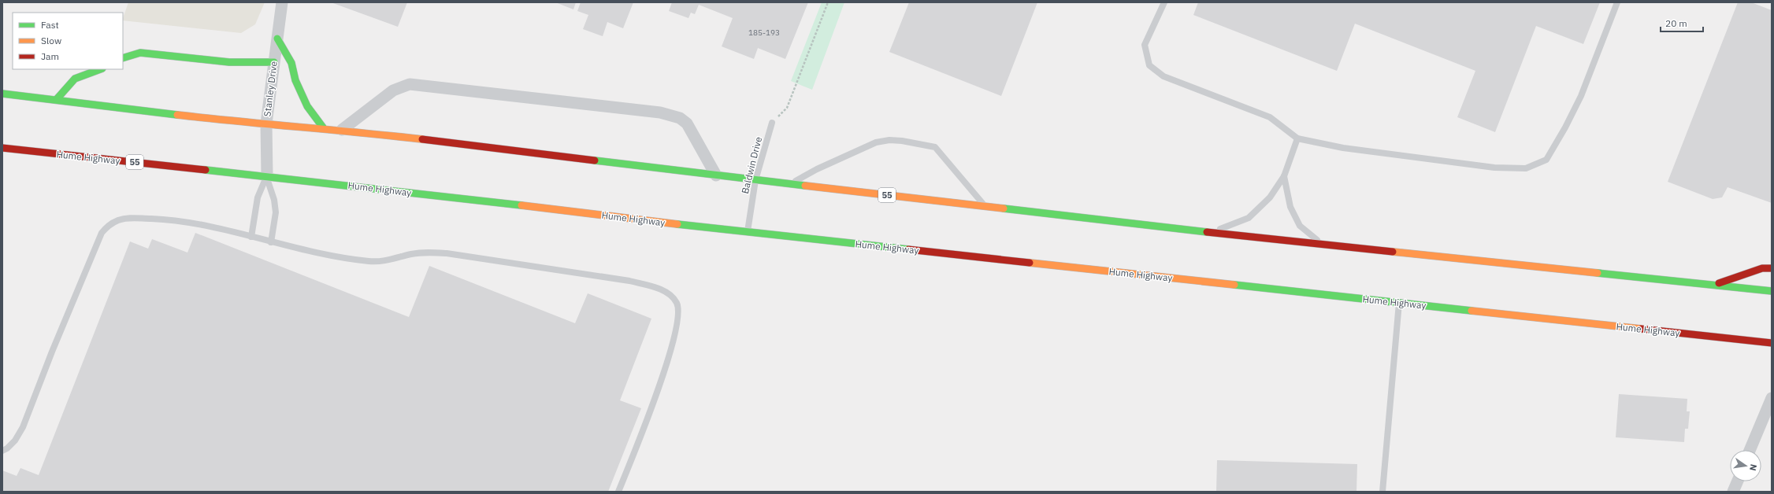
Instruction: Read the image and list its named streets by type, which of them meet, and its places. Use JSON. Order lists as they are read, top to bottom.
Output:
{
  "streets": {
    "highway": ["Hume Highway", "55"],
    "street": ["Stanley Drive"],
    "lane": ["Baldwin Drive"]
  },
  "crossings": [
    ["Stanley Drive", "Hume Highway"],
    ["Stanley Drive", "55"],
    ["Hume Highway", "Baldwin Drive"],
    ["55", "Baldwin Drive"]
  ],
  "house_numbers": ["185-193"],
  "legend": ["Fast", "Slow", "Jam"],
  "scale_bar": "20 m",
  "north": "right"
}
